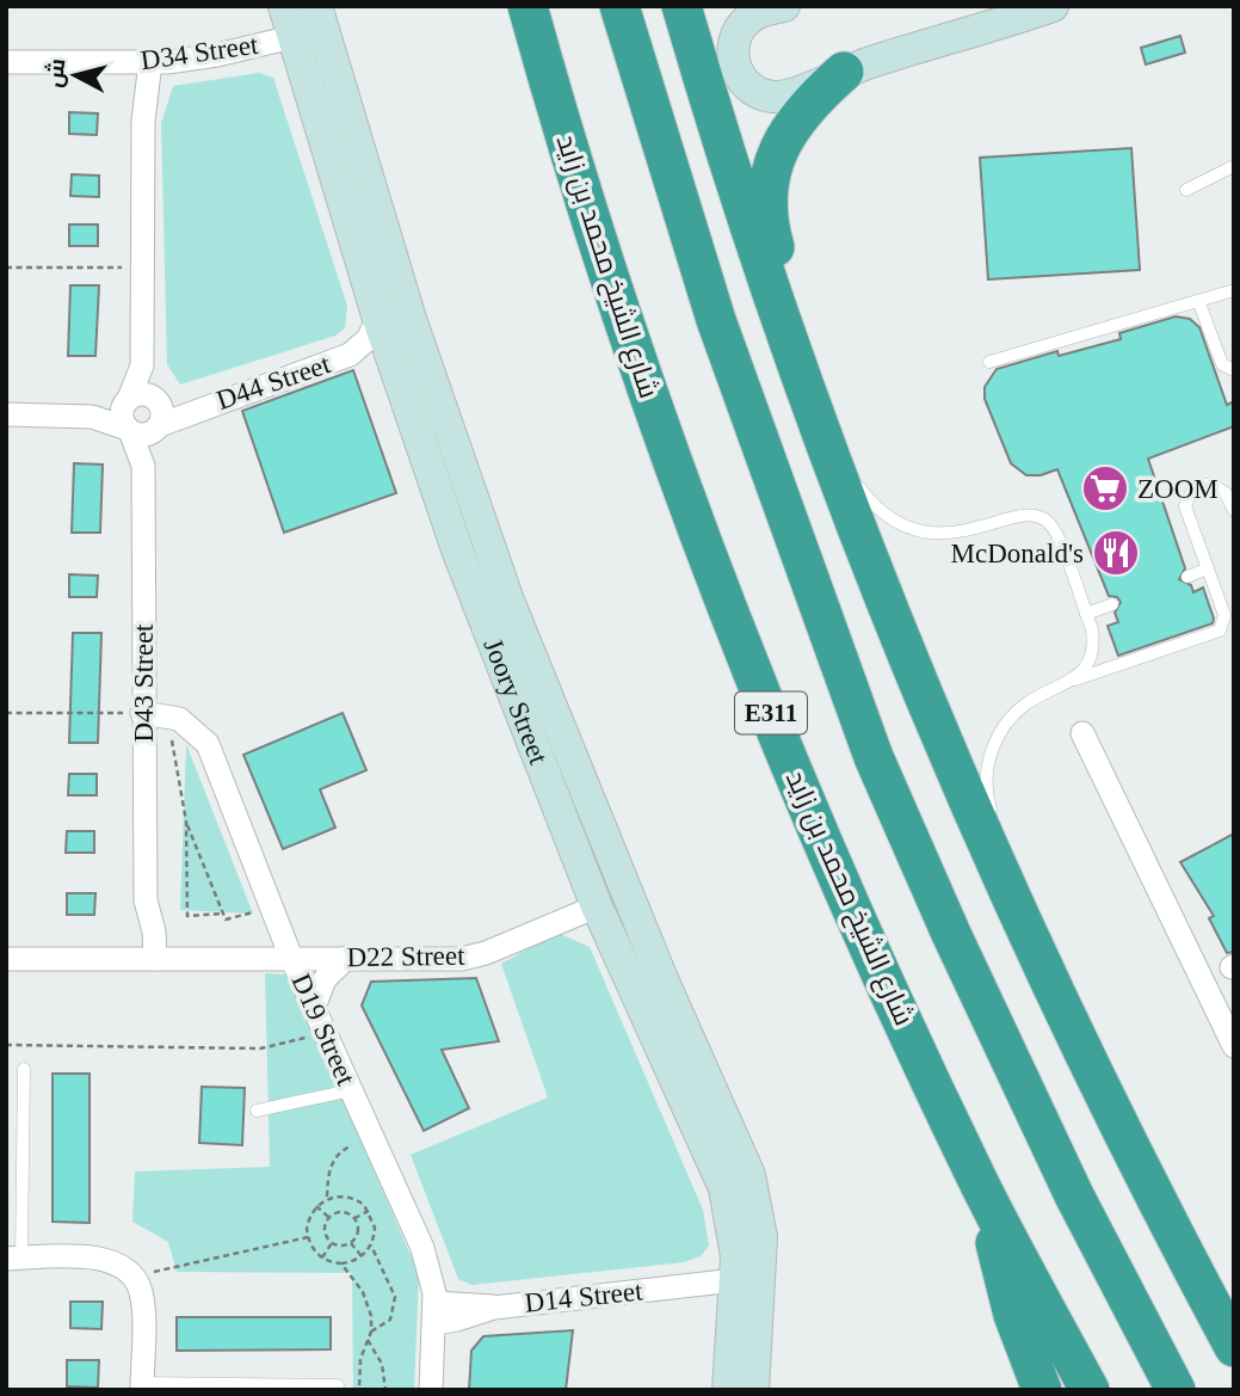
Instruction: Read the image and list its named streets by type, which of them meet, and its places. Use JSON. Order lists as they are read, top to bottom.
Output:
{
  "streets": {
    "highway": ["شارع الشيخ محمد بن زايد", "E311"],
    "street": [
      "D34 Street",
      "D44 Street",
      "D43 Street",
      "Joory Street",
      "D22 Street",
      "D19 Street",
      "D14 Street"
    ]
  },
  "crossings": [
    ["D34 Street", "Joory Street"],
    ["D44 Street", "D43 Street"],
    ["D44 Street", "Joory Street"],
    ["D43 Street", "D22 Street"],
    ["Joory Street", "D22 Street"],
    ["Joory Street", "D14 Street"],
    ["D22 Street", "D19 Street"],
    ["D19 Street", "D14 Street"]
  ],
  "places": {
    "supermarket": ["ZOOM"],
    "restaurant": ["McDonald's"]
  },
  "north": "left"
}
